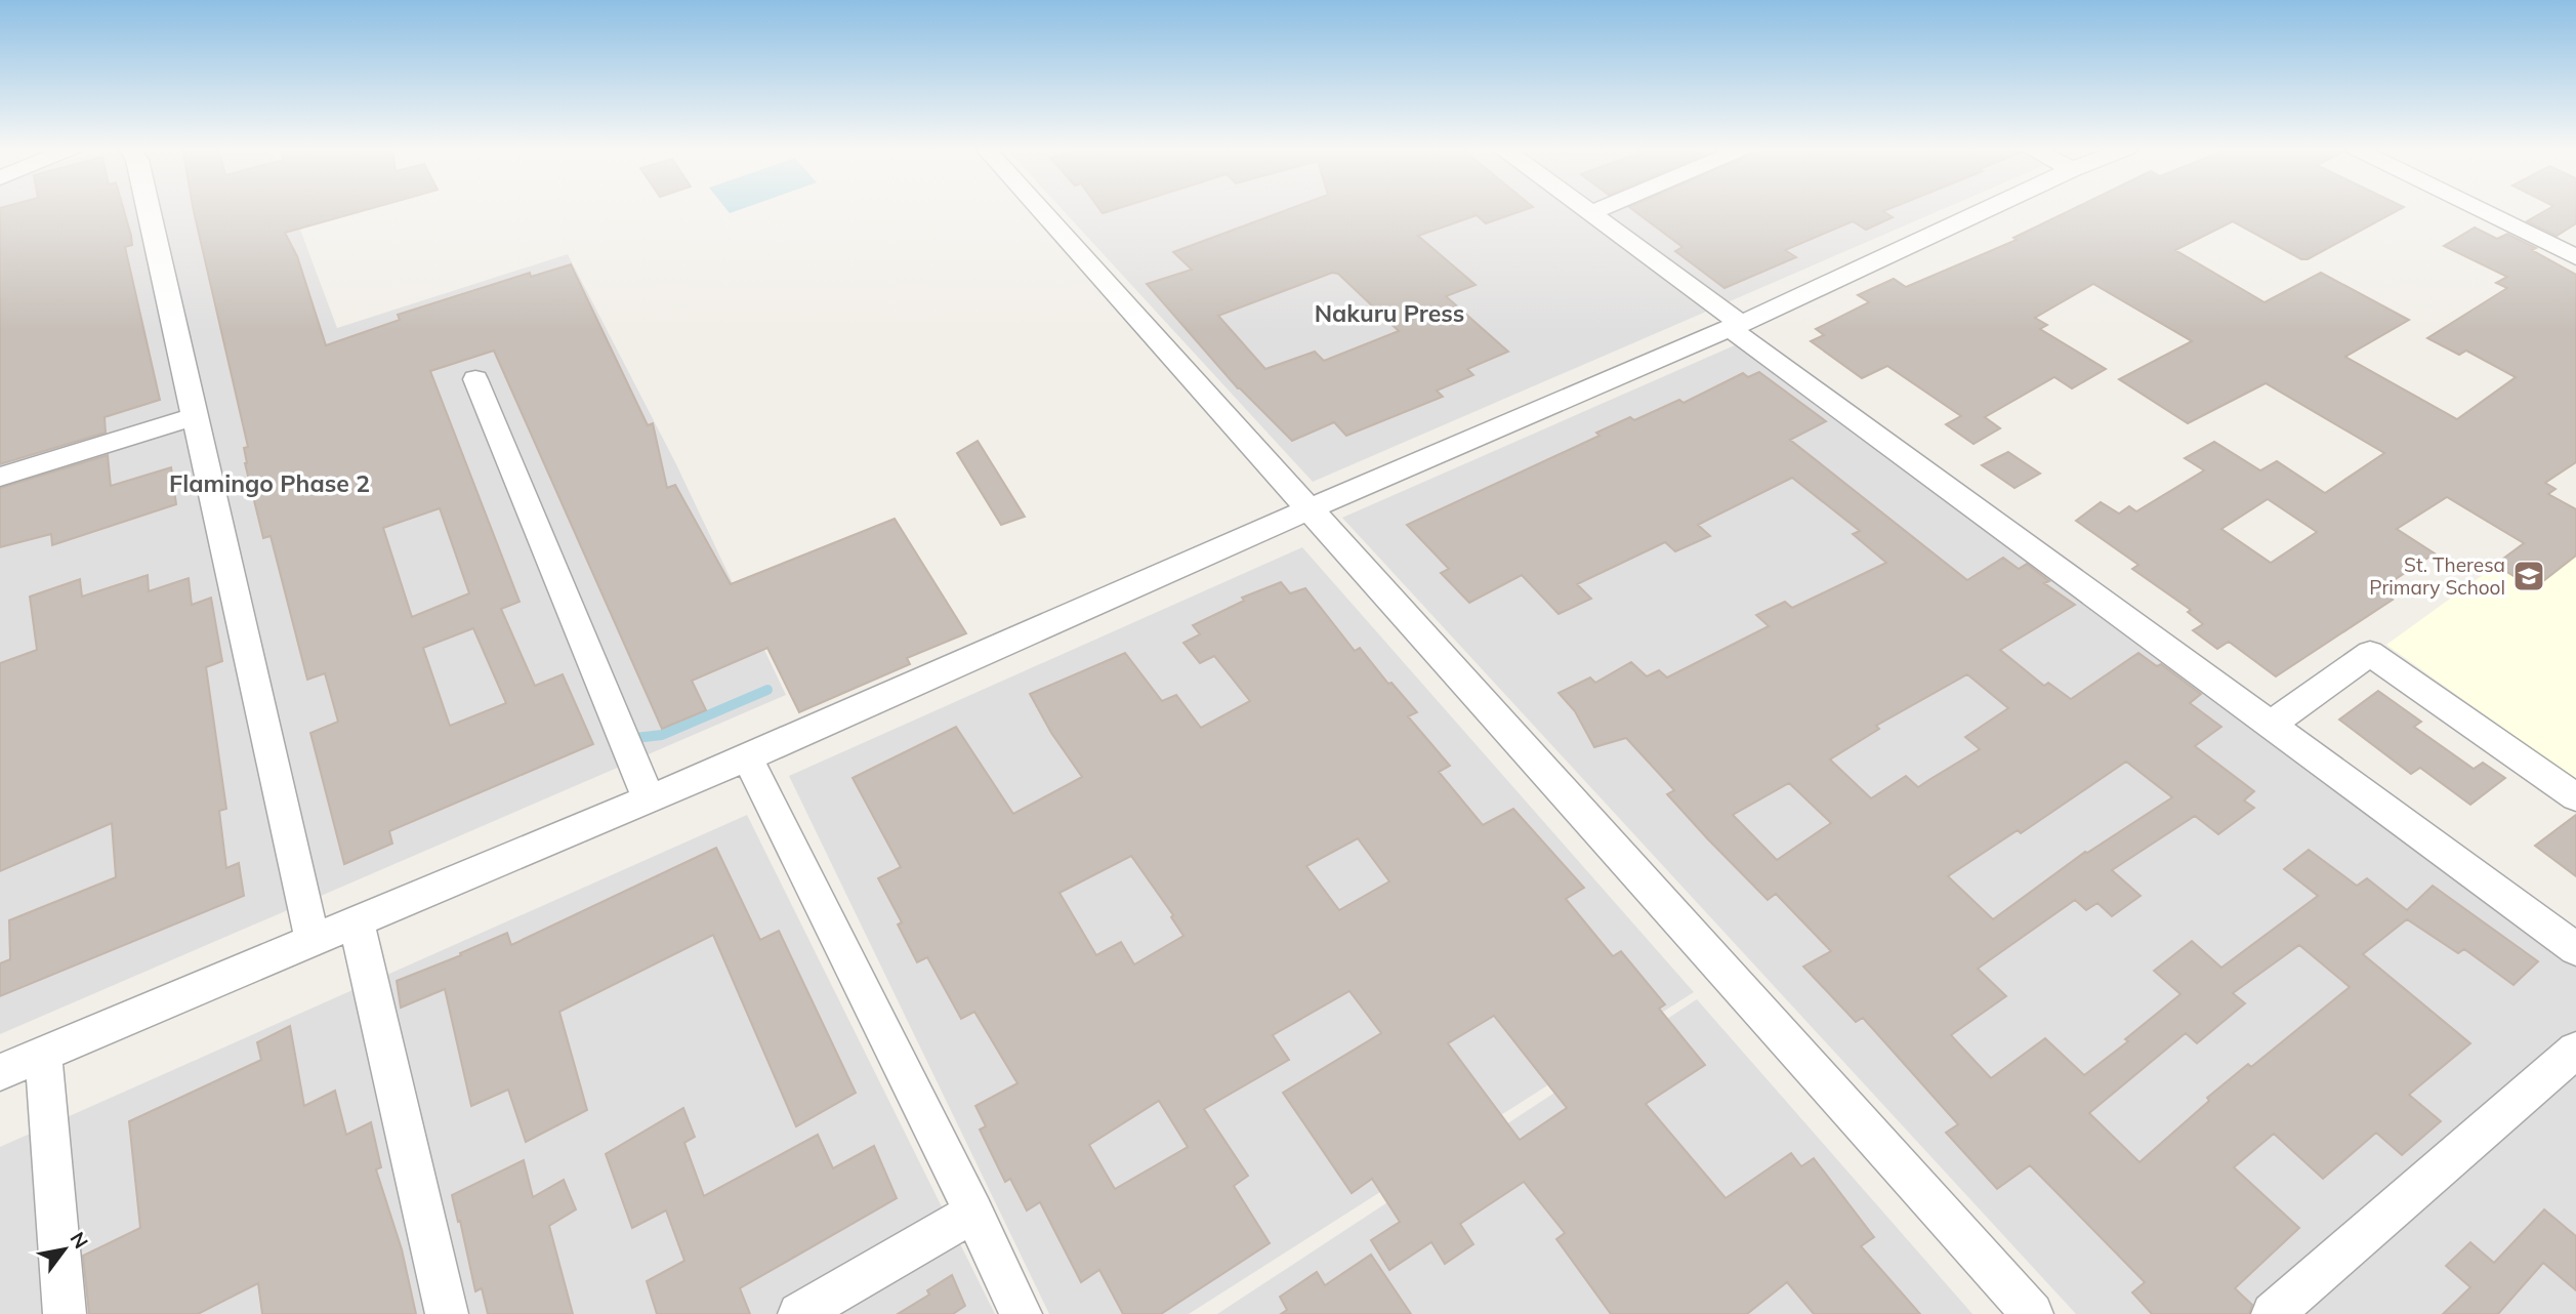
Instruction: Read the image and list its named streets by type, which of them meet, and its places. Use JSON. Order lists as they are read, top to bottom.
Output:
{
  "districts": ["Nakuru Press", "Flamingo Phase 2"],
  "places": {
    "school or university": ["St. Theresa Primary School"]
  },
  "north": "top right"
}
